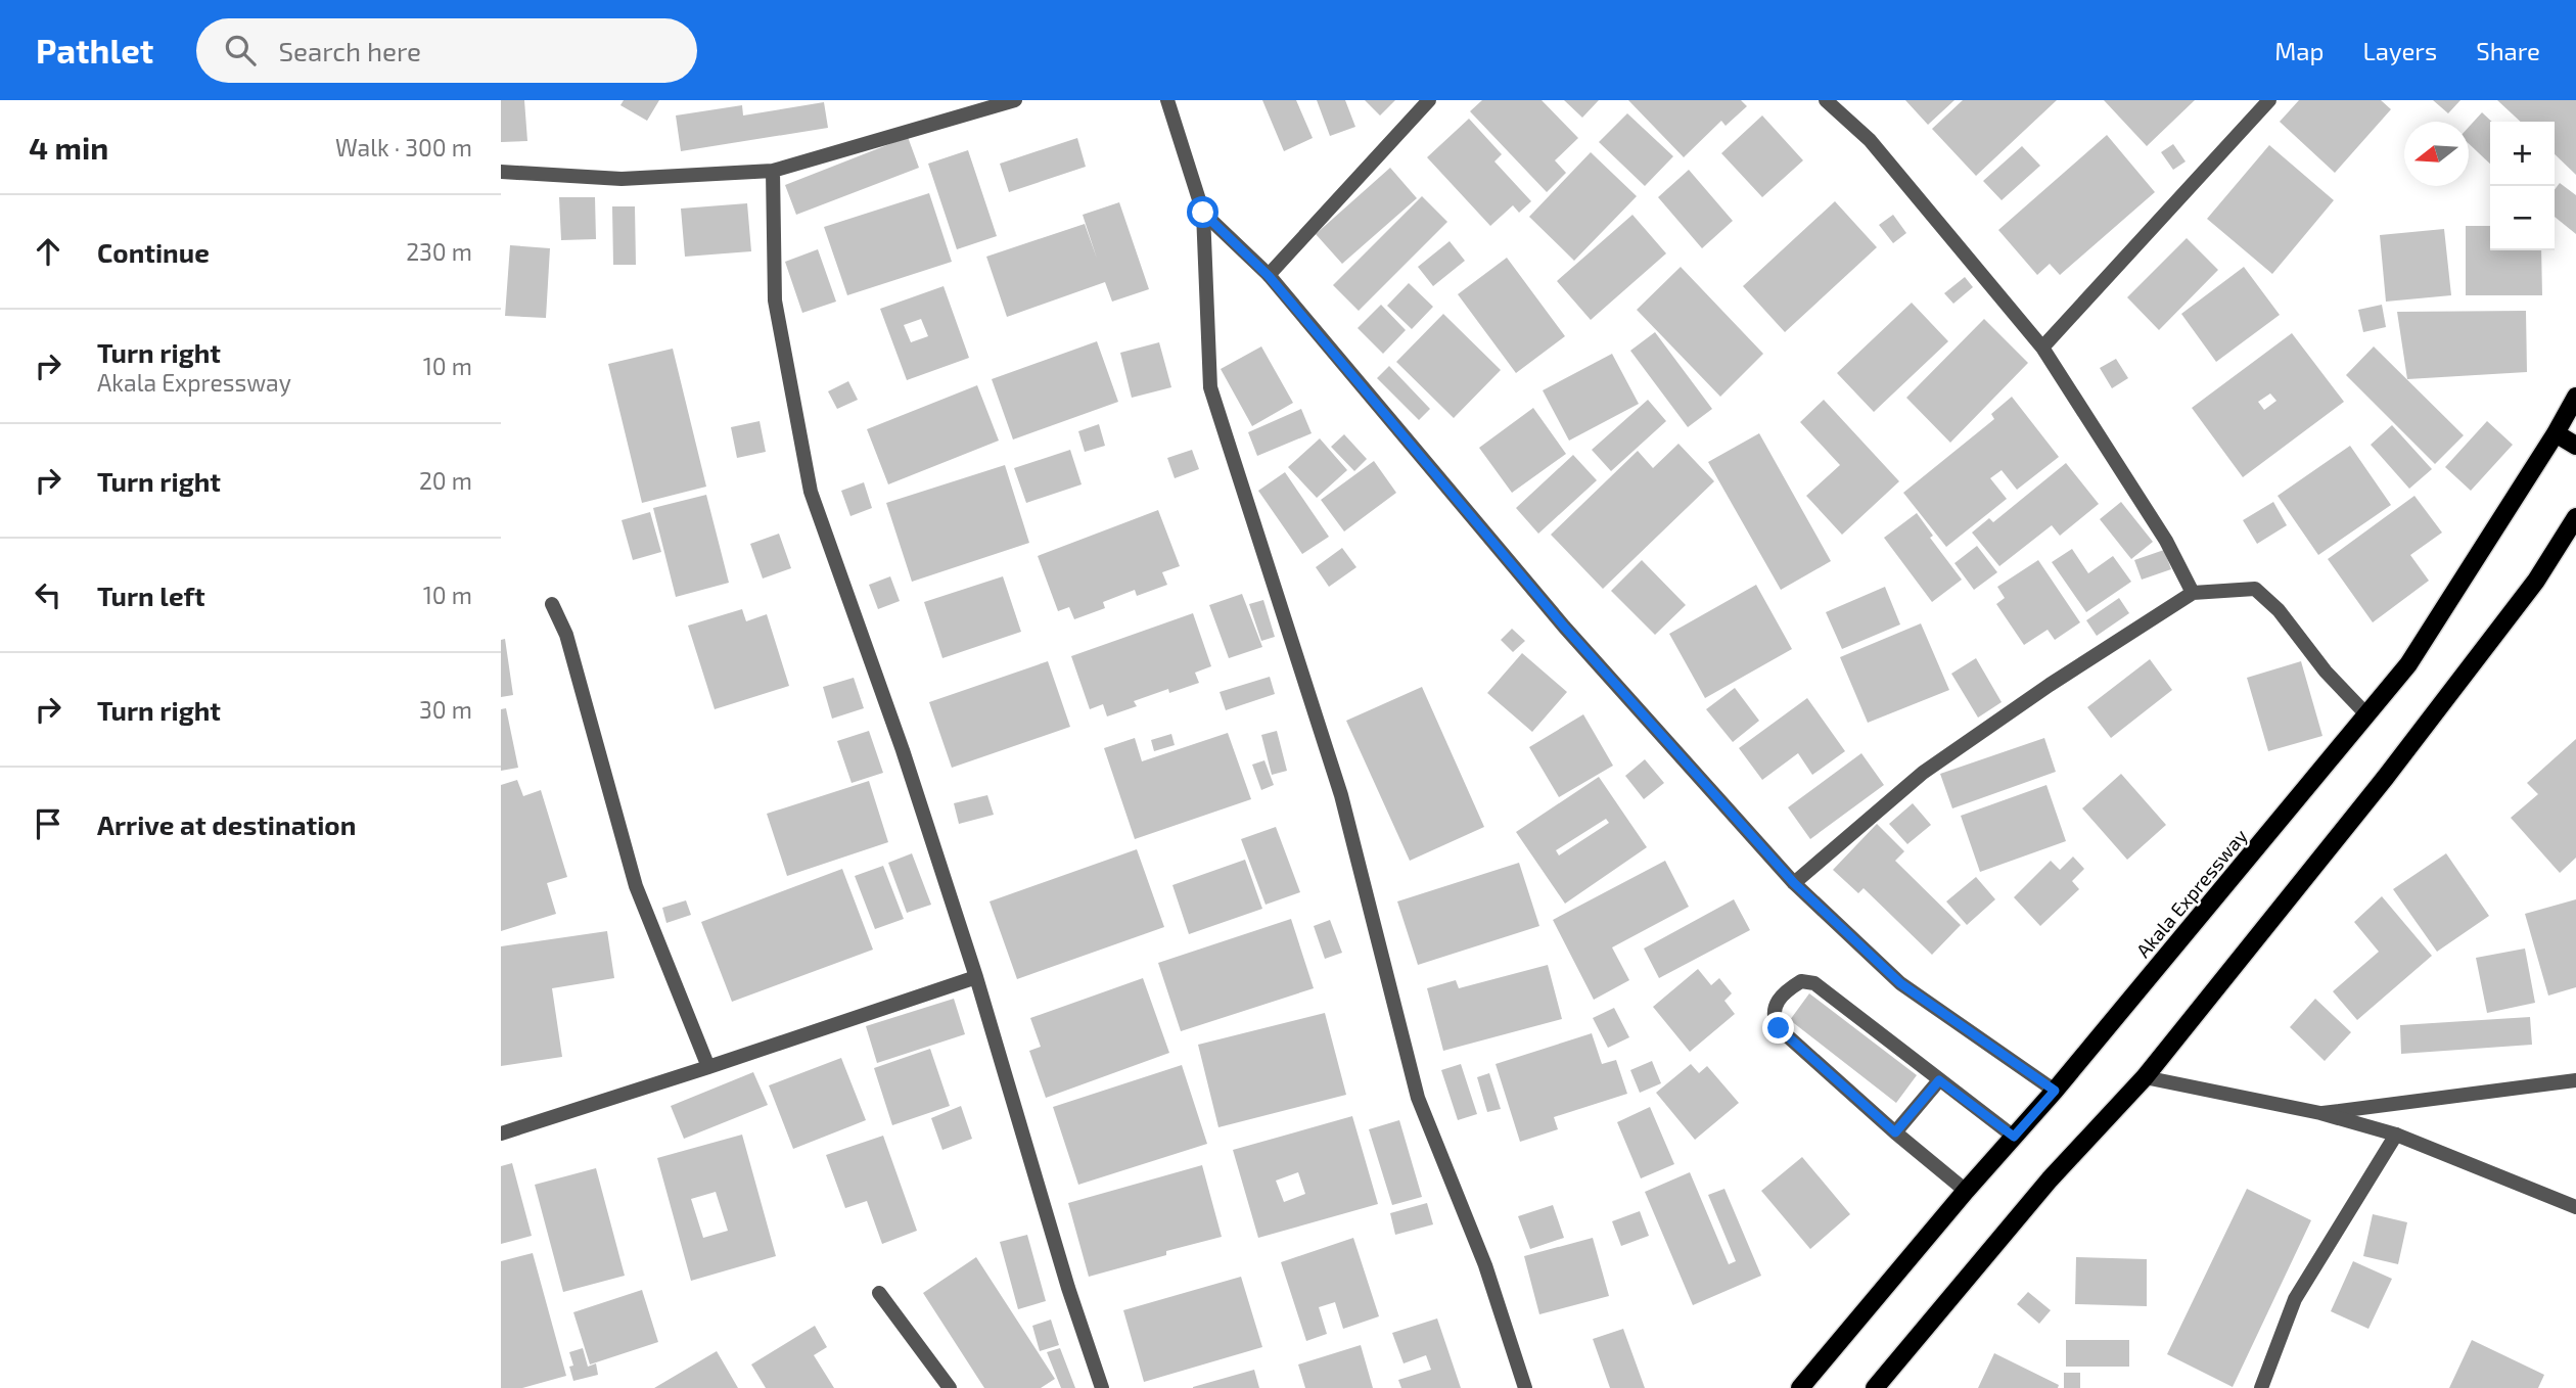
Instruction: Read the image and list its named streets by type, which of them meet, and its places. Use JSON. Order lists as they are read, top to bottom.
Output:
{
  "streets": {
    "main road": ["Akala Expressway"]
  },
  "north": "left",
  "page": {
    "header": "Pathlet",
    "search": "Search here",
    "nav": ["Map", "Layers", "Share"],
    "heading": ["4 min", "Walk · 300 m"],
    "map_buttons": ["+", "−"],
    "list": [
      ["Continue", "230 m"],
      ["Turn right", "Akala Expressway", "10 m"],
      ["Turn right", "20 m"],
      ["Turn left", "10 m"],
      ["Turn right", "30 m"],
      "Arrive at destination"
    ]
  }
}
